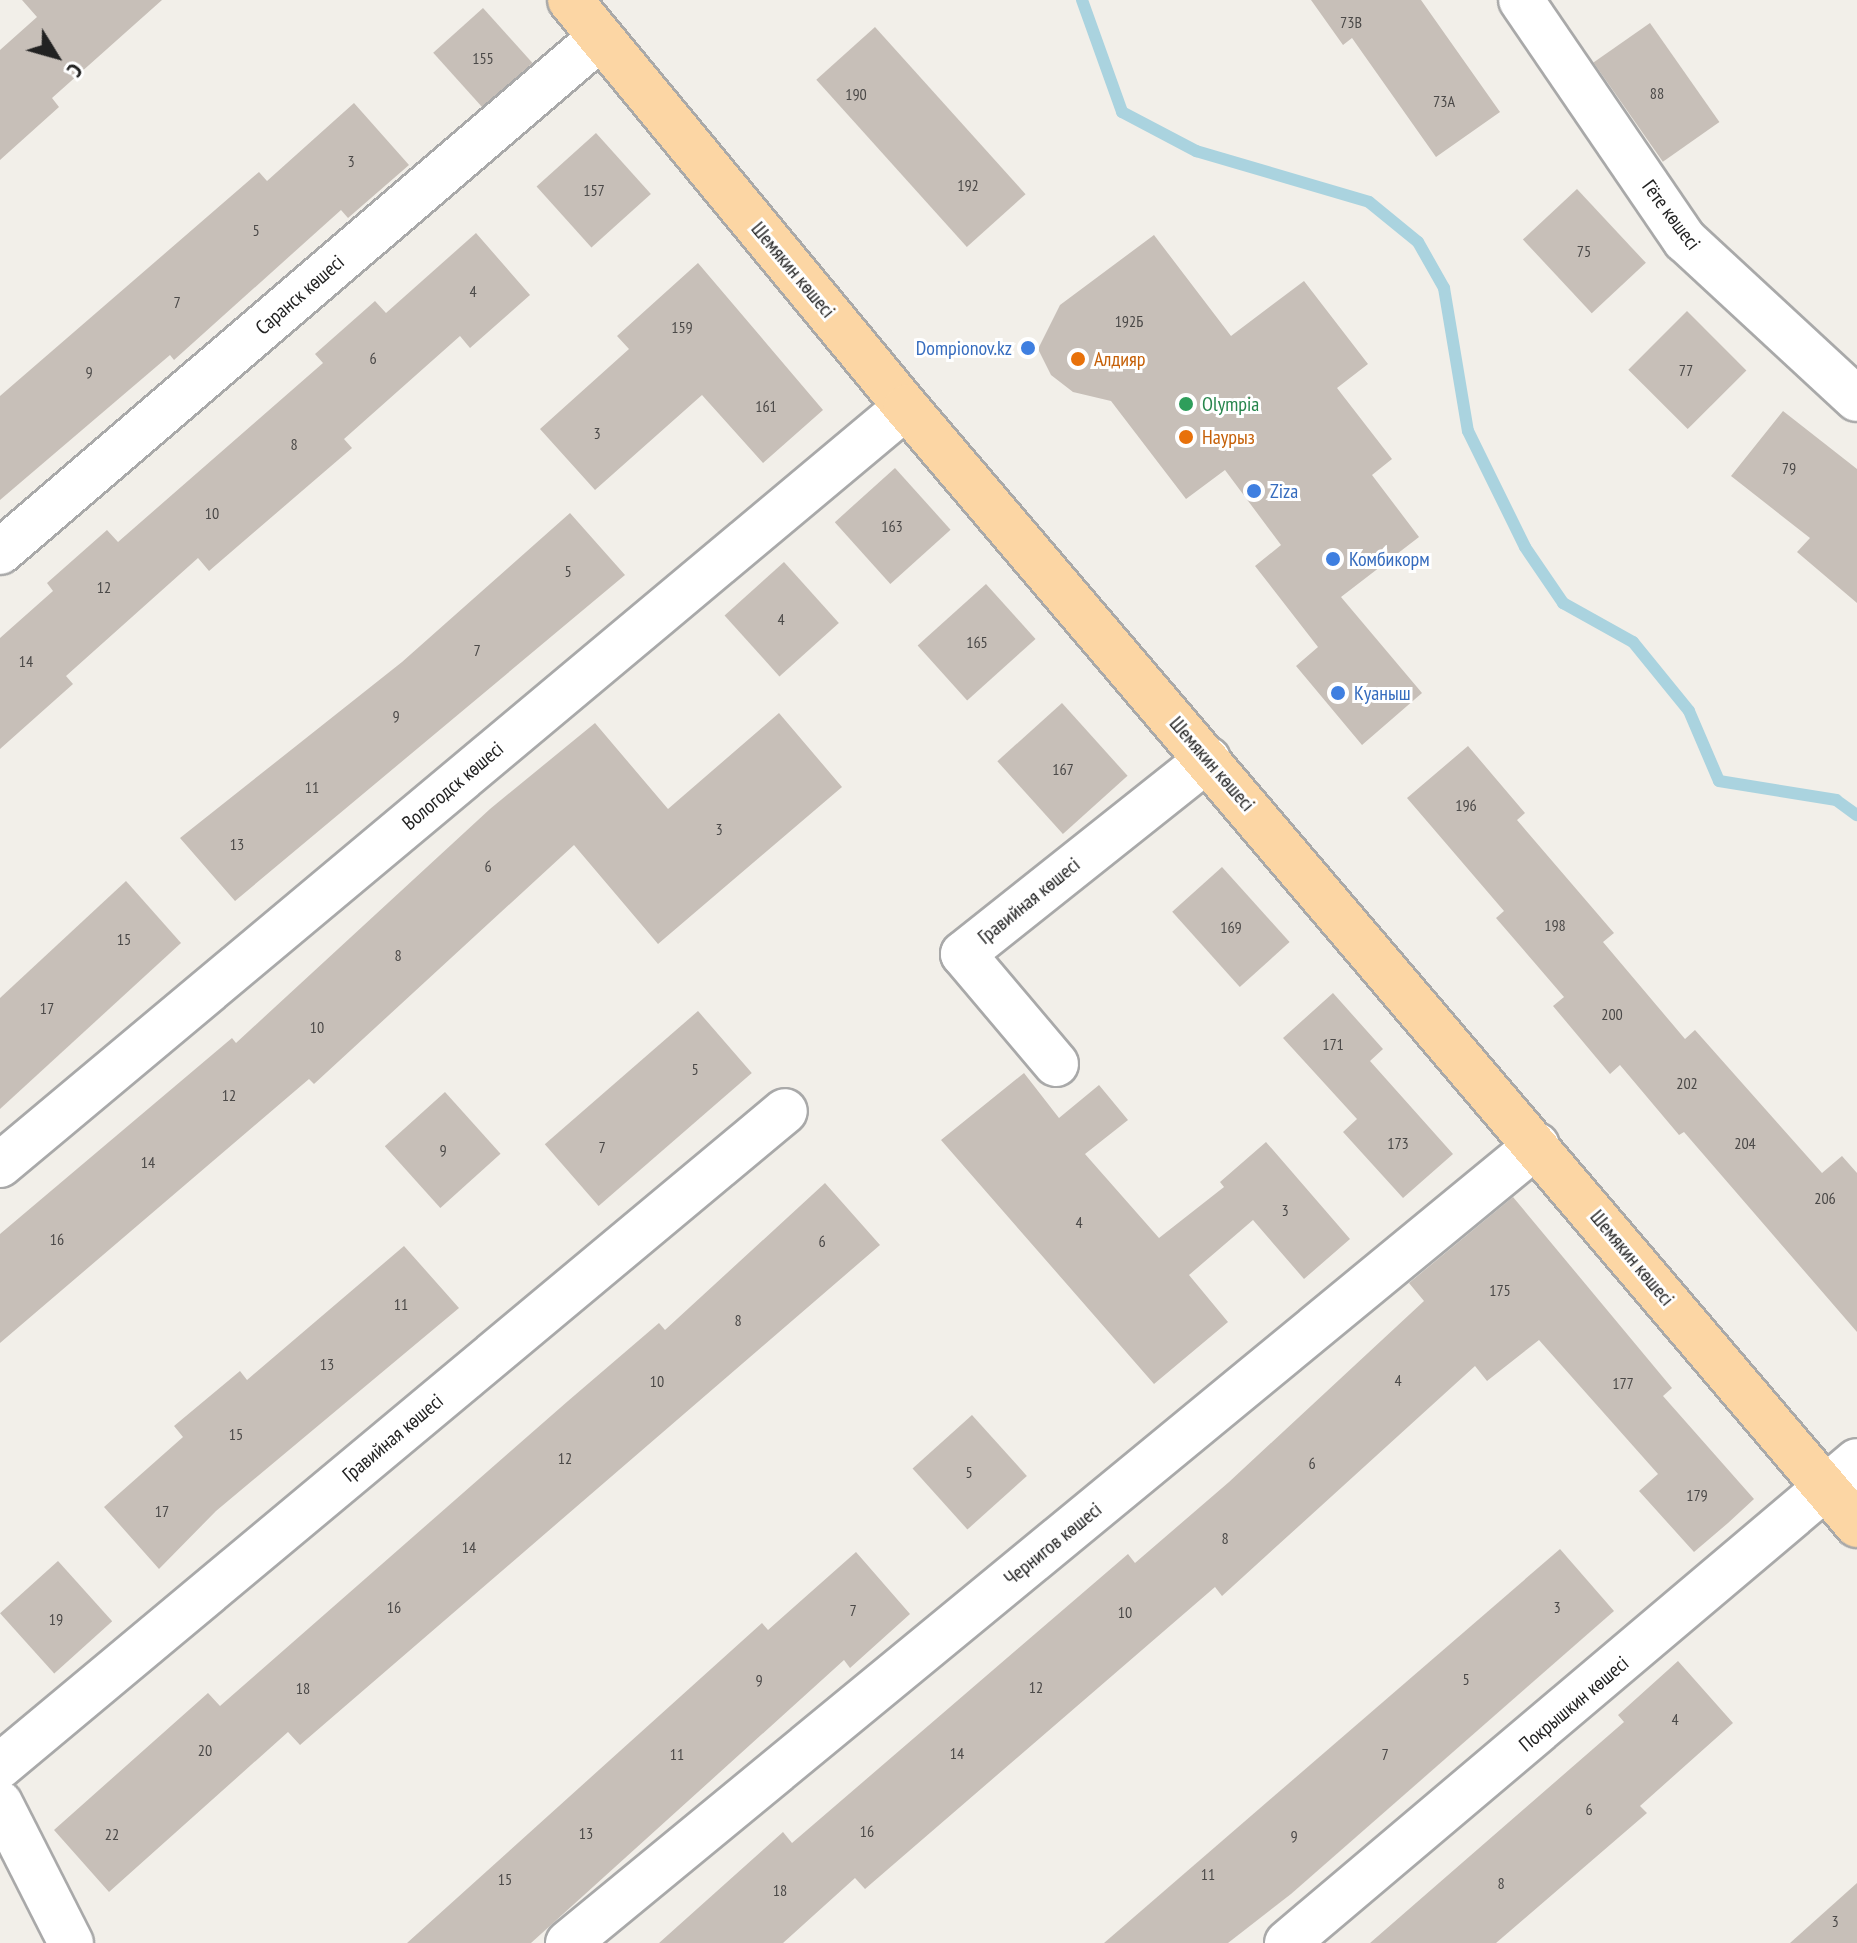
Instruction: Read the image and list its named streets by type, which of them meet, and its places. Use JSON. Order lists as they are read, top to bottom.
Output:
{
  "streets": {
    "main road": ["Шемякин көшесі"],
    "street": [
      "Гёте көшесі",
      "Саранск көшесі",
      "Вологодск көшесі",
      "Гравийная көшесі",
      "Чернигов көшесі",
      "Покрышкин көшесі"
    ]
  },
  "crossings": [
    ["Шемякин көшесі", "Саранск көшесі"],
    ["Шемякин көшесі", "Вологодск көшесі"],
    ["Шемякин көшесі", "Гравийная көшесі"],
    ["Шемякин көшесі", "Чернигов көшесі"],
    ["Шемякин көшесі", "Покрышкин көшесі"]
  ],
  "places": [
    "Dompionov.kz",
    "Алдияр",
    "Olympia",
    "Наурыз",
    "Ziza",
    "Комбикорм",
    "Куаныш"
  ],
  "house_numbers": [
    "73В",
    "155",
    "88",
    "190",
    "73А",
    "3",
    "192",
    "157",
    "5",
    "75",
    "4",
    "7",
    "192Б",
    "159",
    "6",
    "77",
    "9",
    "161",
    "3",
    "8",
    "79",
    "10",
    "163",
    "5",
    "12",
    "4",
    "165",
    "7",
    "14",
    "9",
    "167",
    "11",
    "196",
    "3",
    "13",
    "6",
    "198",
    "169",
    "15",
    "8",
    "17",
    "200",
    "10",
    "171",
    "5",
    "202",
    "12",
    "173",
    "204",
    "7",
    "9",
    "14",
    "206",
    "3",
    "4",
    "16",
    "6",
    "175",
    "11",
    "8",
    "13",
    "4",
    "10",
    "177",
    "15",
    "12",
    "6",
    "5",
    "179",
    "17",
    "8",
    "14",
    "16",
    "3",
    "7",
    "10",
    "19",
    "5",
    "9",
    "12",
    "18",
    "4",
    "20",
    "14",
    "11",
    "7",
    "6",
    "16",
    "13",
    "22",
    "9",
    "11",
    "15",
    "8",
    "18",
    "3"
  ],
  "north": "bottom right"
}
